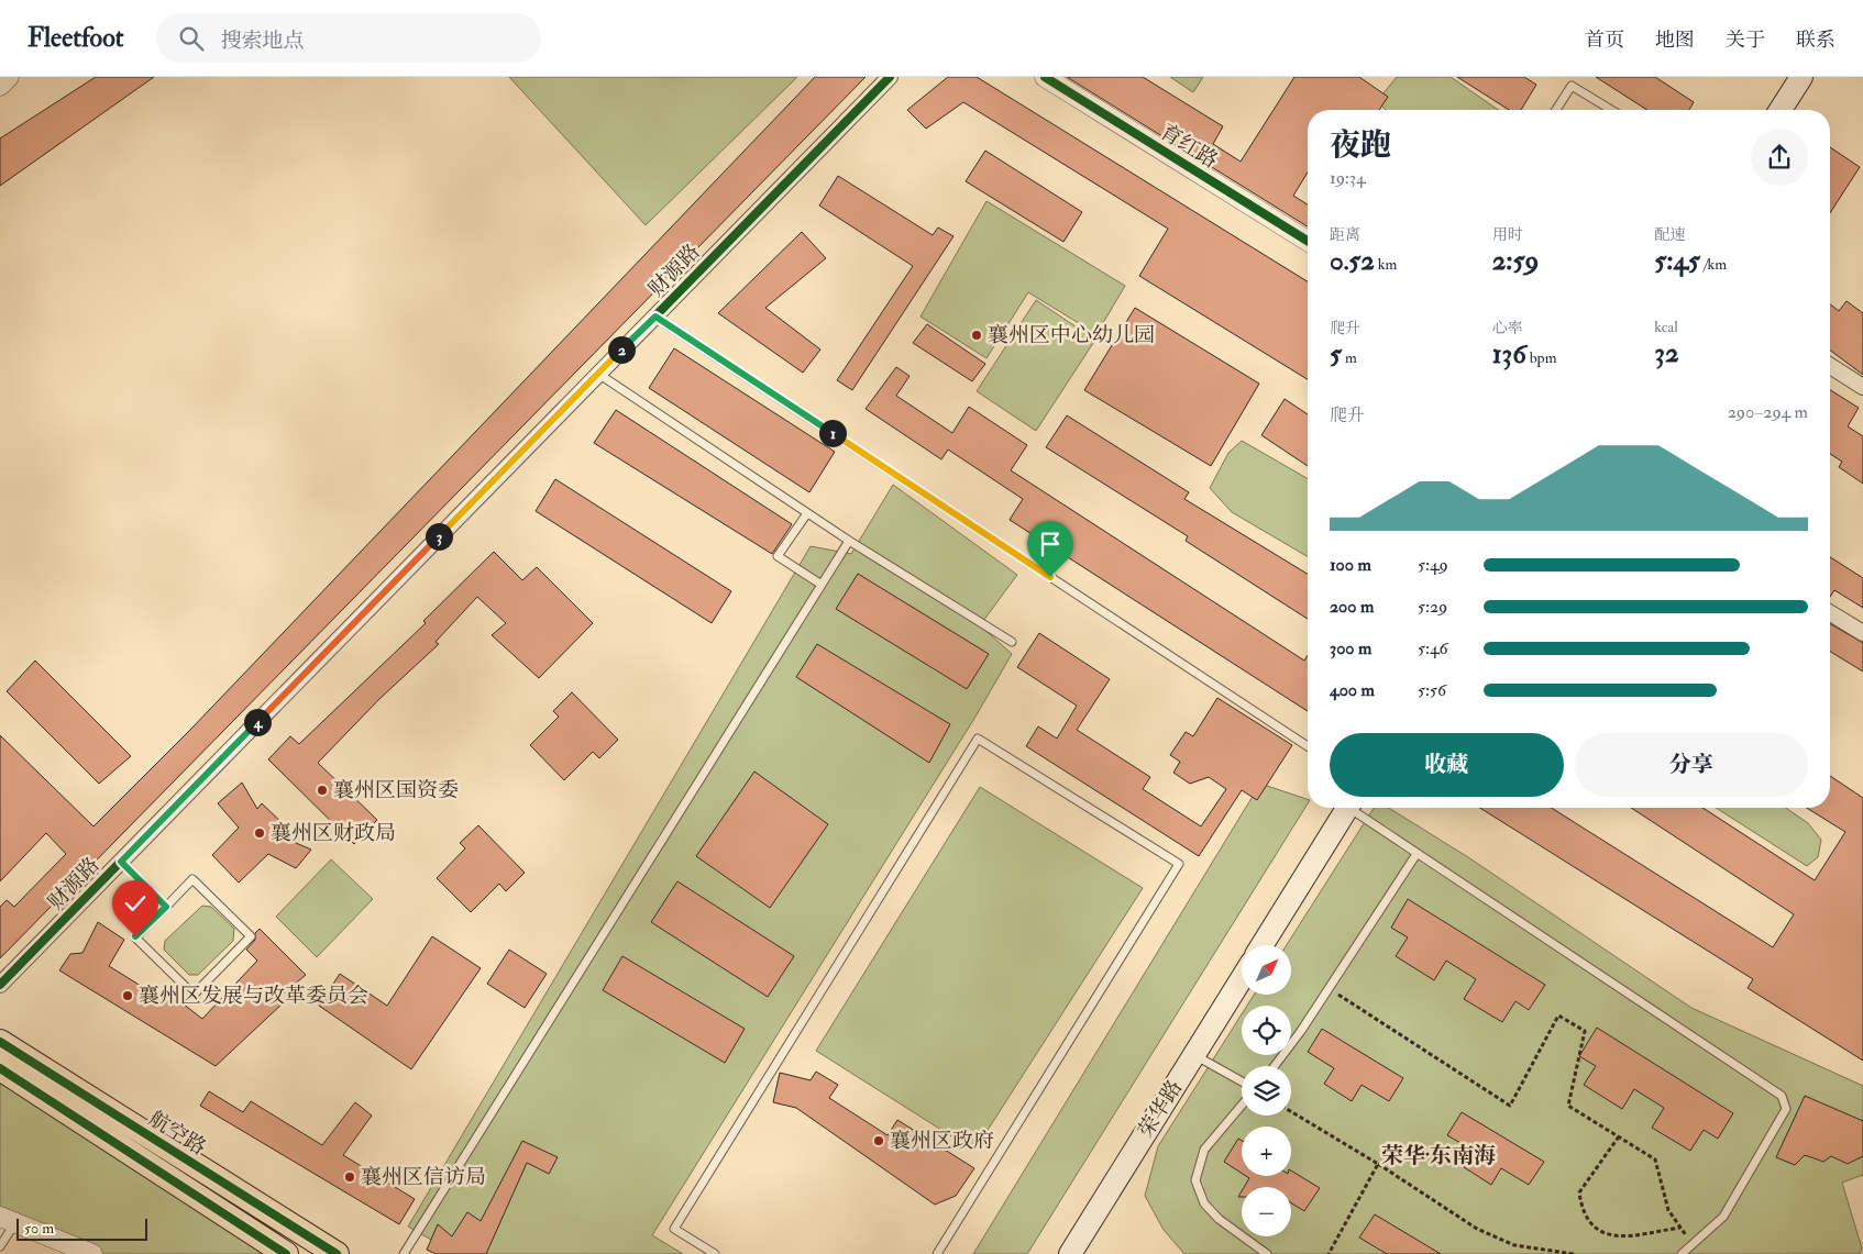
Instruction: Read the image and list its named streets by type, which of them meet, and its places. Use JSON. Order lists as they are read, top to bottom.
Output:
{
  "streets": {
    "main road": ["荣华路", "航空路"],
    "street": ["育红路", "财源路"]
  },
  "districts": ["荣华·东南海"],
  "places": [
    "襄州区中心幼儿园",
    "襄州区国资委",
    "襄州区财政局",
    "襄州区发展与改革委员会",
    "襄州区政府",
    "襄州区信访局"
  ],
  "scale_bar": "50 m",
  "north": "top right",
  "page": {
    "header": "Fleetfoot",
    "search": "搜索地点",
    "nav": [
      "首页",
      "地图",
      "关于",
      "联系"
    ],
    "heading": ["夜跑", "19:34"],
    "stats": [
      ["距离", "0.52 km"],
      ["用时", "2:59"],
      ["配速", "5:45 /km"],
      ["爬升", "5 m"],
      ["心率", "136 bpm"],
      ["kcal", "32"]
    ],
    "pins": [
      "2",
      "1",
      "3",
      "4"
    ],
    "chart": ["爬升", "290–294 m"],
    "list": [
      {
        "name": "100 m",
        "note": "5:49"
      },
      {
        "name": "200 m",
        "note": "5:29"
      },
      {
        "name": "300 m",
        "note": "5:46"
      },
      {
        "name": "400 m",
        "note": "5:56"
      }
    ],
    "buttons": ["收藏", "分享"],
    "map_buttons": ["+", "−"],
    "scale": "50 m"
  }
}
